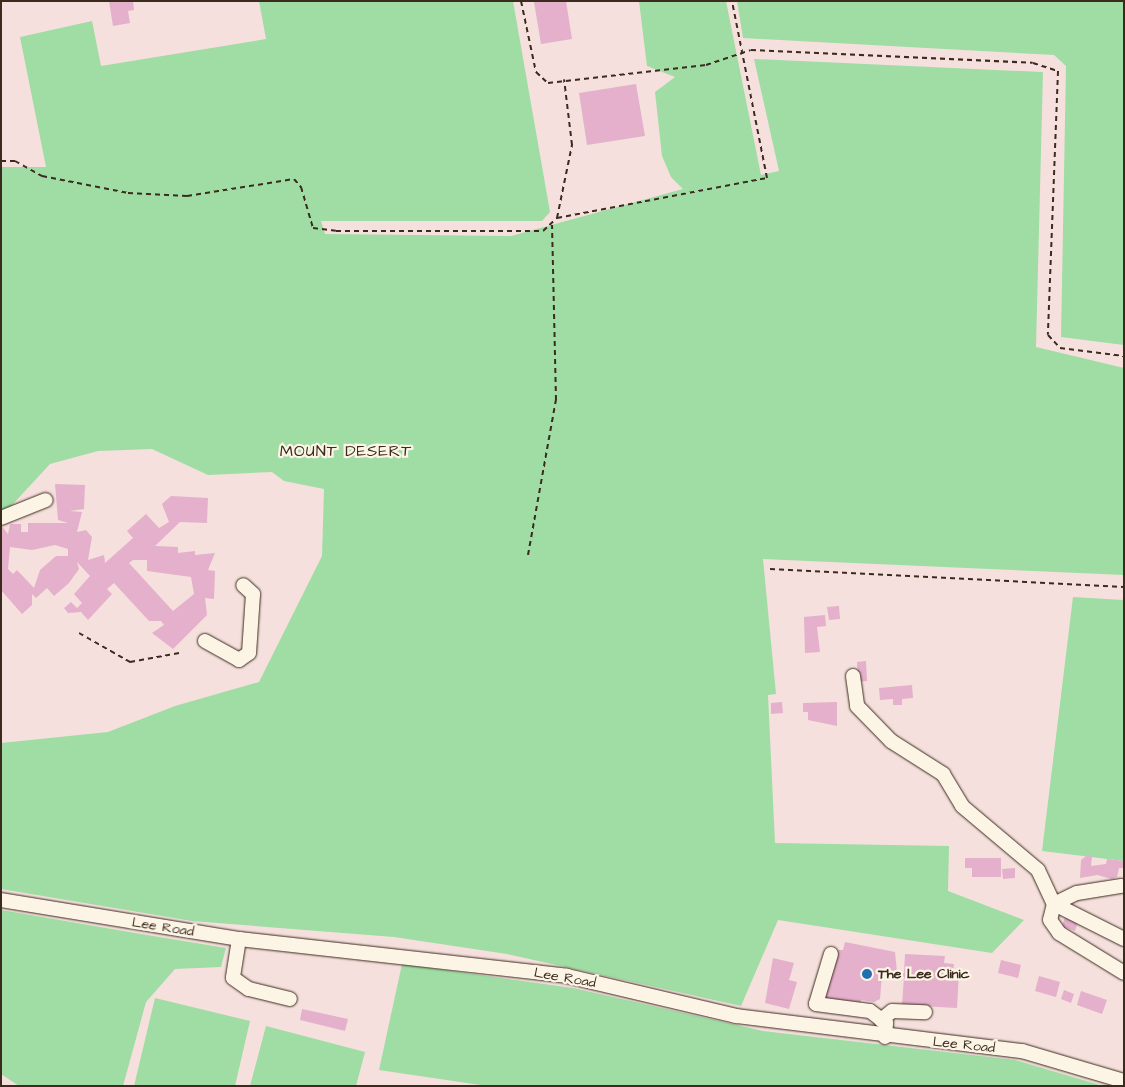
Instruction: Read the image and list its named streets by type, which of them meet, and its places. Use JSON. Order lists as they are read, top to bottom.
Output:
{
  "streets": {
    "street": ["Lee Road"]
  },
  "districts": ["MOUNT DESERT"],
  "places": ["The Lee Clinic"]
}
